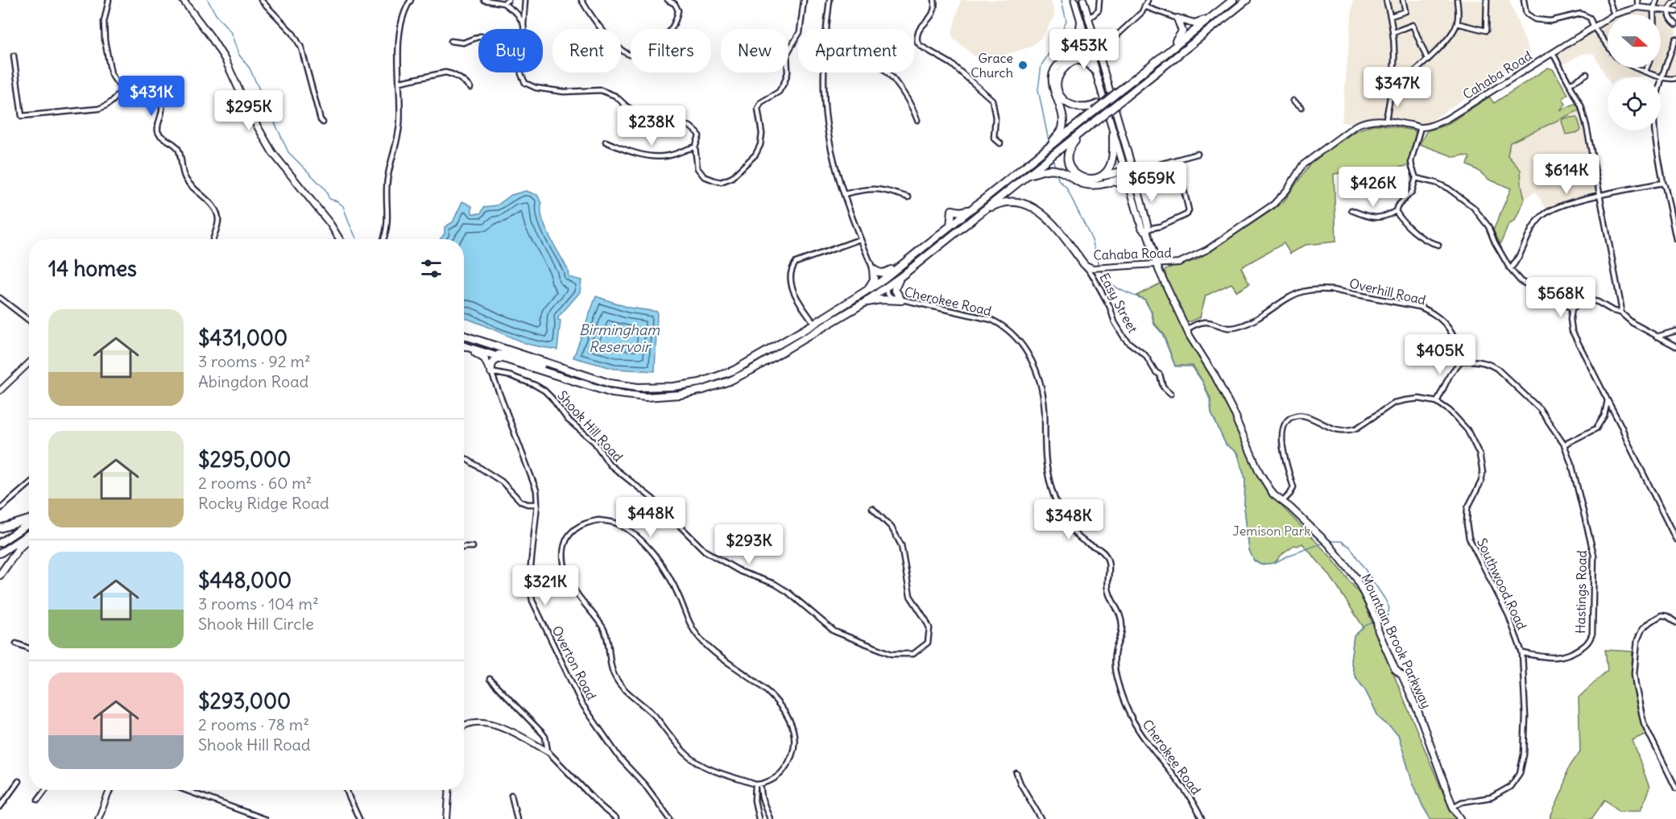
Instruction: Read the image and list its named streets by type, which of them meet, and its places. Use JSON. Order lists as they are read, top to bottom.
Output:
{
  "streets": {
    "main road": ["Mountain Brook Parkway"],
    "street": [
      "Cahaba Road",
      "Overhill Road",
      "Cherokee Road",
      "Easy Street",
      "Shook Hill Road",
      "Southwood Road",
      "Hastings Road",
      "Overton Road"
    ]
  },
  "crossings": [
    ["Cahaba Road", "Easy Street"],
    ["Cahaba Road", "Mountain Brook Parkway"],
    ["Overhill Road", "Mountain Brook Parkway"],
    ["Shook Hill Road", "Overton Road"],
    ["Southwood Road", "Hastings Road"],
    ["Southwood Road", "Mountain Brook Parkway"]
  ],
  "water": ["Birmingham Reservoir"],
  "parks": ["Jemison Park"],
  "places": ["Grace Church"],
  "north": "right",
  "page": {
    "price": [
      "$453K",
      "$347K",
      "$431K",
      "$295K",
      "$238K",
      "$614K",
      "$659K",
      "$426K",
      "$568K",
      "$405K",
      "$448K",
      "$348K",
      "$293K",
      "$321K"
    ],
    "chip": [
      "Buy",
      "Rent",
      "Filters",
      "New",
      "Apartment"
    ],
    "heading": "14 homes",
    "list": [
      {
        "name": "$431,000",
        "note": "3 rooms · 92 m² · Abingdon Road"
      },
      {
        "name": "$295,000",
        "note": "2 rooms · 60 m² · Rocky Ridge Road"
      },
      {
        "name": "$448,000",
        "note": "3 rooms · 104 m² · Shook Hill Circle"
      },
      {
        "name": "$293,000",
        "note": "2 rooms · 78 m² · Shook Hill Road"
      }
    ]
  }
}
